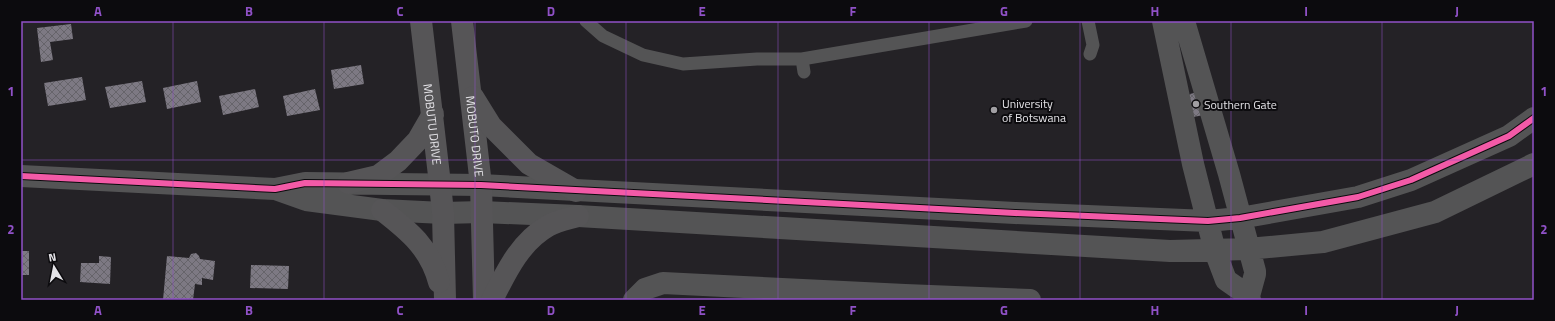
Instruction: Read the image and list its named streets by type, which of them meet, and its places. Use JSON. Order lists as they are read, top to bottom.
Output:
{
  "streets": {
    "main road": ["MOBUTU DRIVE", "MOBUTO DRIVE"]
  },
  "places": ["Southern Gate", "University of Botswana"],
  "north": "top",
  "grid": {
    "columns": [
      "A",
      "B",
      "C",
      "D",
      "E",
      "F",
      "G",
      "H",
      "I",
      "J"
    ],
    "rows": ["1", "2"]
  }
}
